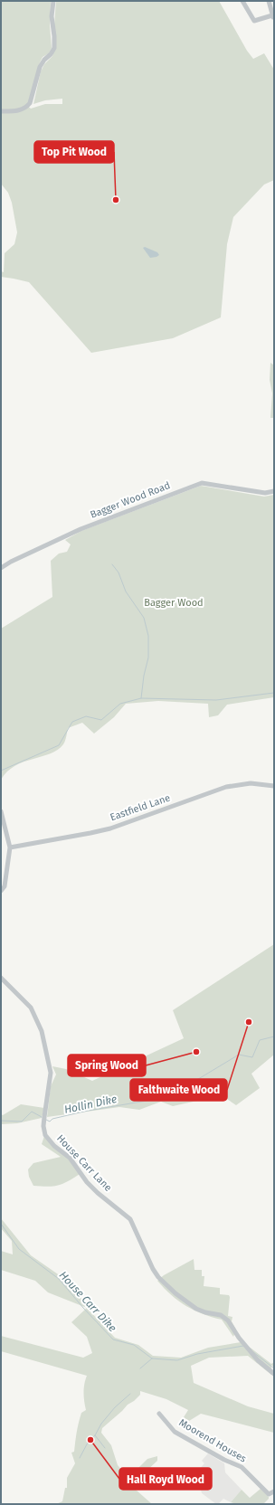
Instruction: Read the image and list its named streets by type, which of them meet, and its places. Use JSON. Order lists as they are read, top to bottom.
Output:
{
  "streets": {
    "street": [
      "Bagger Wood Road",
      "Eastfield Lane",
      "House Carr Lane",
      "Moorend Houses"
    ]
  },
  "water": ["Hollin Dike", "House Carr Dike"],
  "parks": ["Bagger Wood"],
  "places": [
    "Top Pit Wood",
    "Falthwaite Wood",
    "Spring Wood",
    "Hall Royd Wood"
  ]
}
